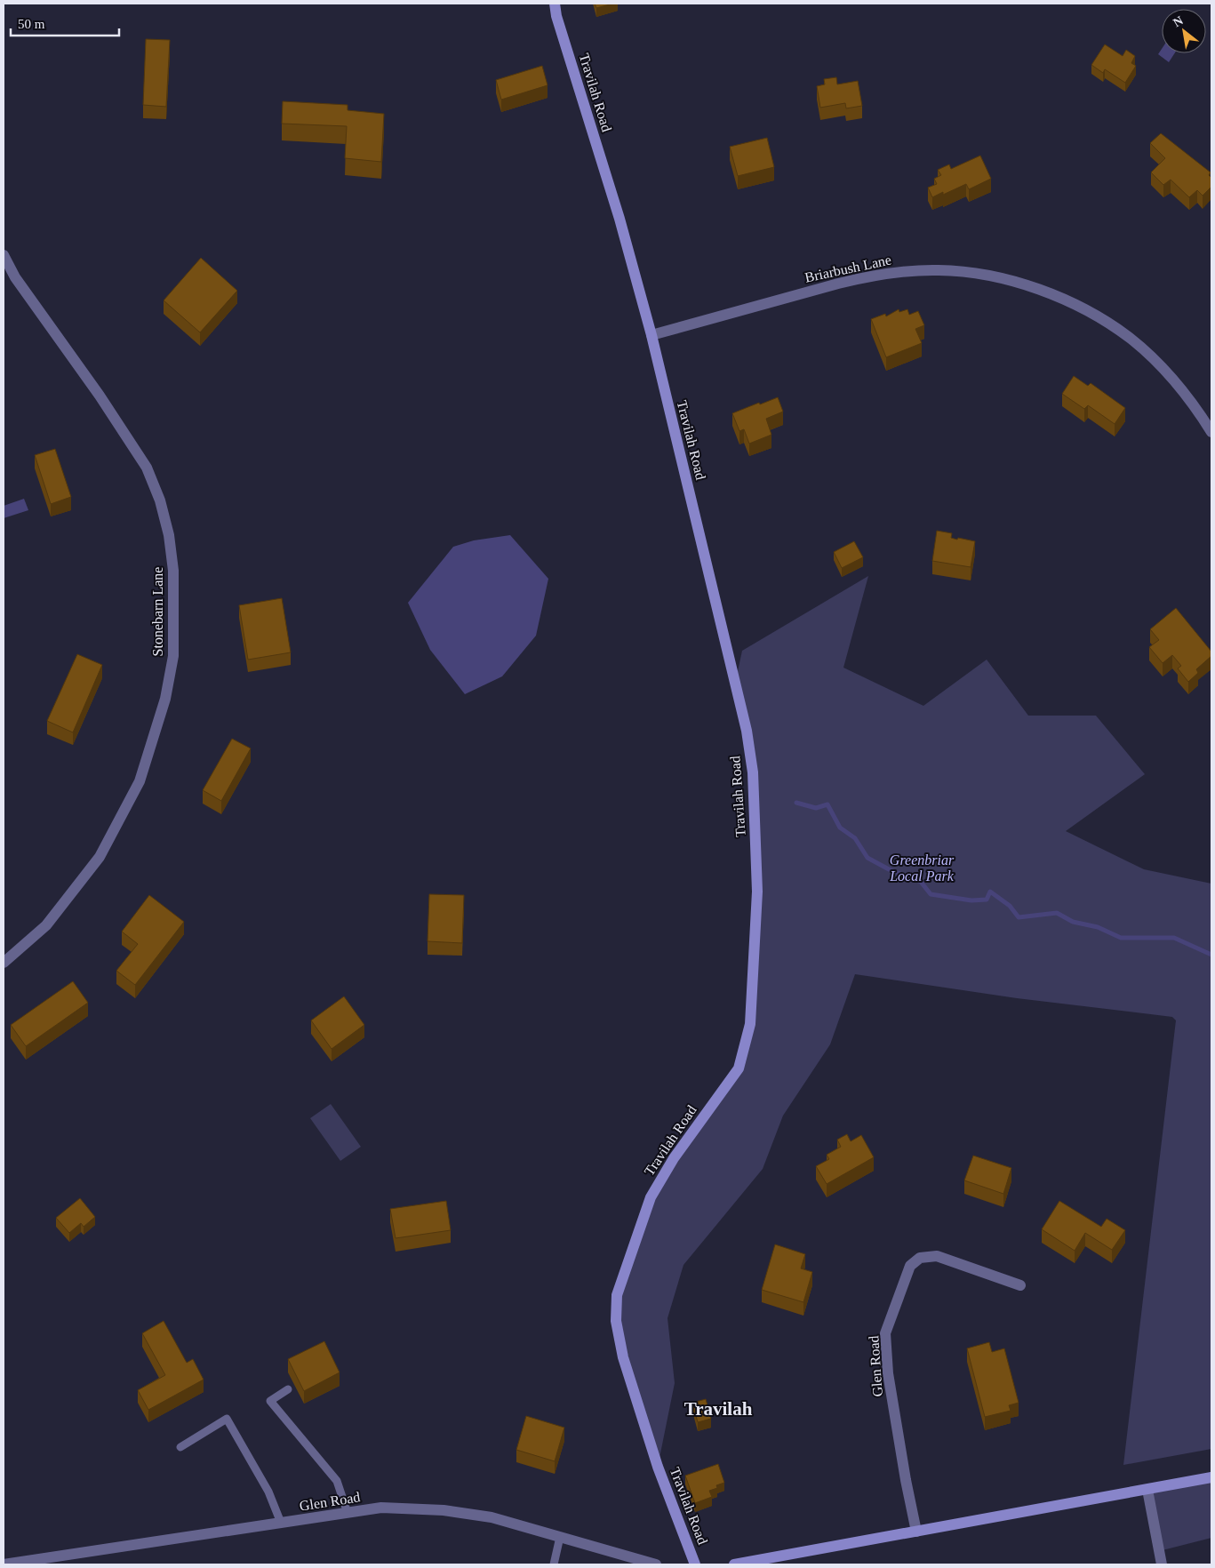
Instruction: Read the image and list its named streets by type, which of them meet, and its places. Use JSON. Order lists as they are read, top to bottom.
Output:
{
  "streets": {
    "main road": ["Travilah Road"],
    "street": ["Briarbush Lane", "Stonebarn Lane", "Glen Road"]
  },
  "crossings": [
    ["Travilah Road", "Briarbush Lane"]
  ],
  "districts": ["Travilah"],
  "parks": ["Greenbriar Local Park"],
  "scale_bar": "50 m",
  "north": "top left"
}
